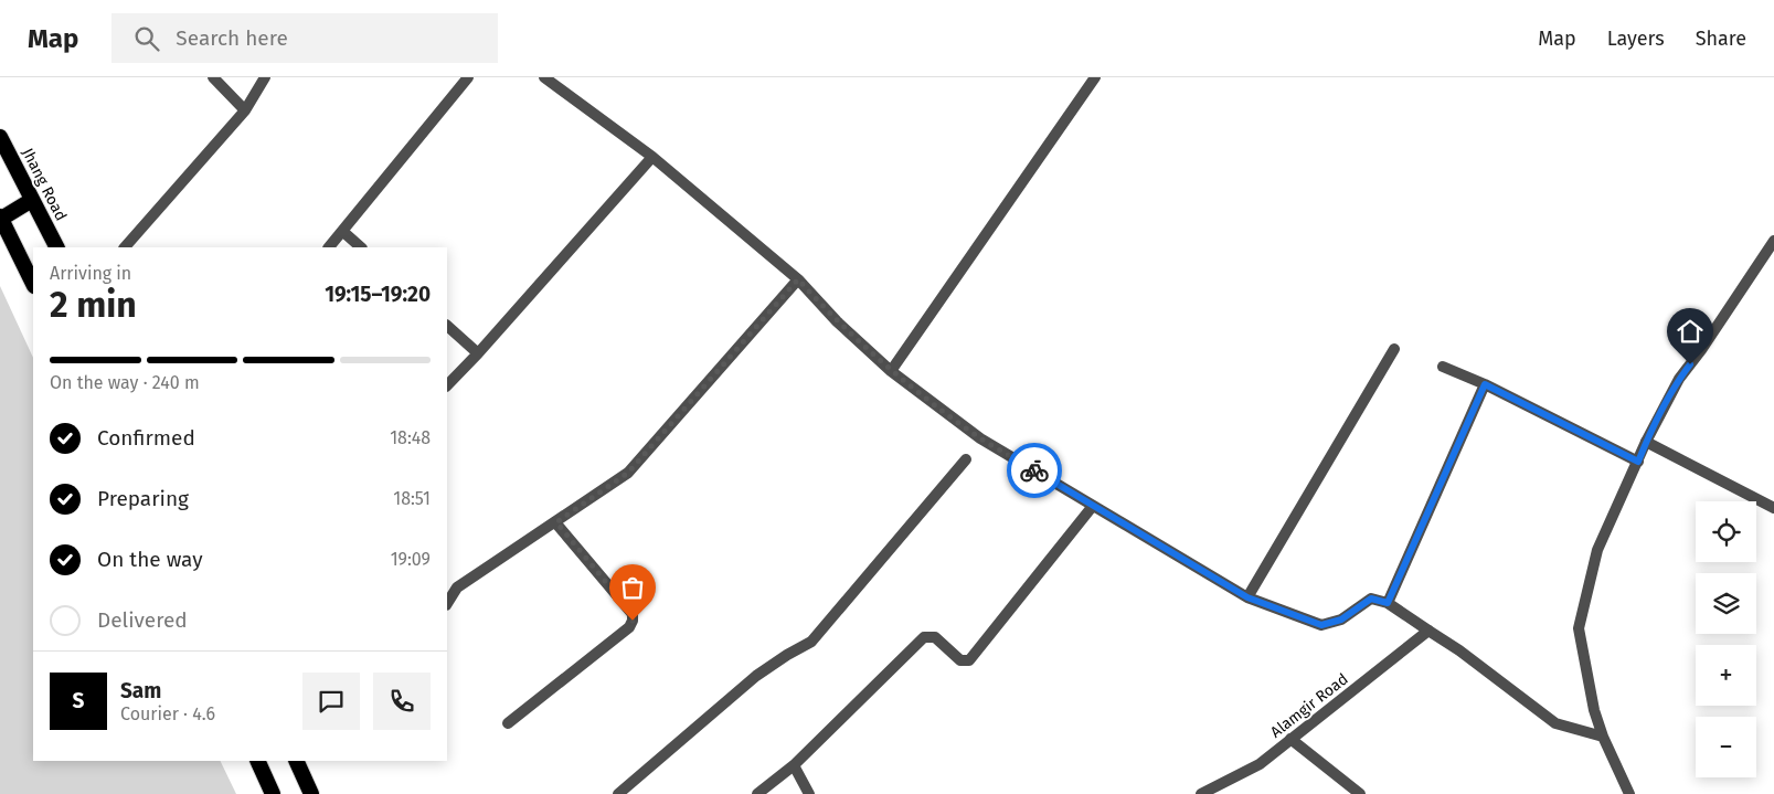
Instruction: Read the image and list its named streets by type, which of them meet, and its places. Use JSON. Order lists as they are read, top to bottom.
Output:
{
  "streets": {
    "highway": ["Jhang Road"],
    "street": ["Alamgir Road"]
  },
  "page": {
    "header": "Map",
    "search": "Search here",
    "nav": ["Map", "Layers", "Share"],
    "heading": ["2 min", "Arriving in", "19:15–19:20"],
    "panel": ["Sam", "Courier · 4.6"],
    "bar": "On the way · 240 m",
    "list": [
      ["Confirmed", "18:48"],
      ["Preparing", "18:51"],
      ["On the way", "19:09"],
      "Delivered"
    ],
    "map_buttons": ["+", "−"],
    "round": "S"
  }
}
